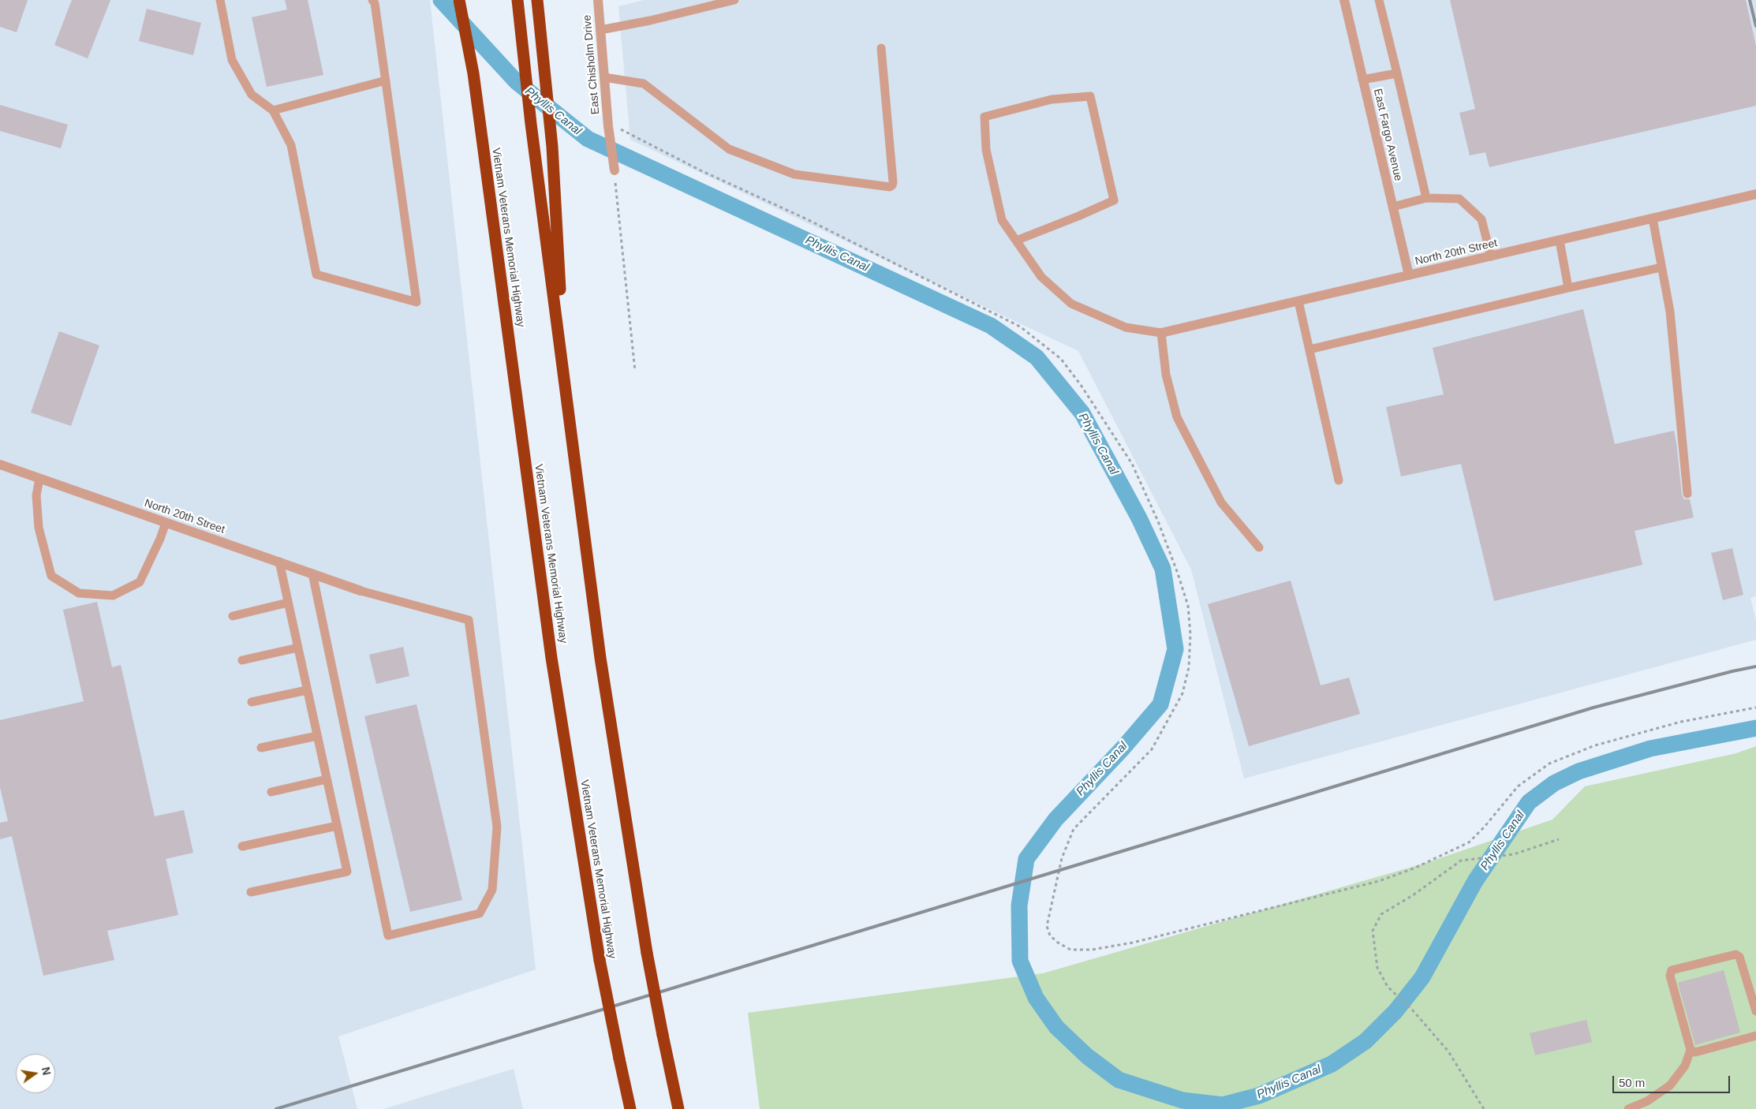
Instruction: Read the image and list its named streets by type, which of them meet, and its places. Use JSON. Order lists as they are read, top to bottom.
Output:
{
  "streets": {
    "highway": ["Vietnam Veterans Memorial Highway"],
    "street": ["East Chisholm Drive", "East Fargo Avenue", "North 20th Street"]
  },
  "crossings": [
    ["East Fargo Avenue", "North 20th Street"]
  ],
  "water": ["Phyllis Canal"],
  "scale_bar": "50 m",
  "north": "right"
}
